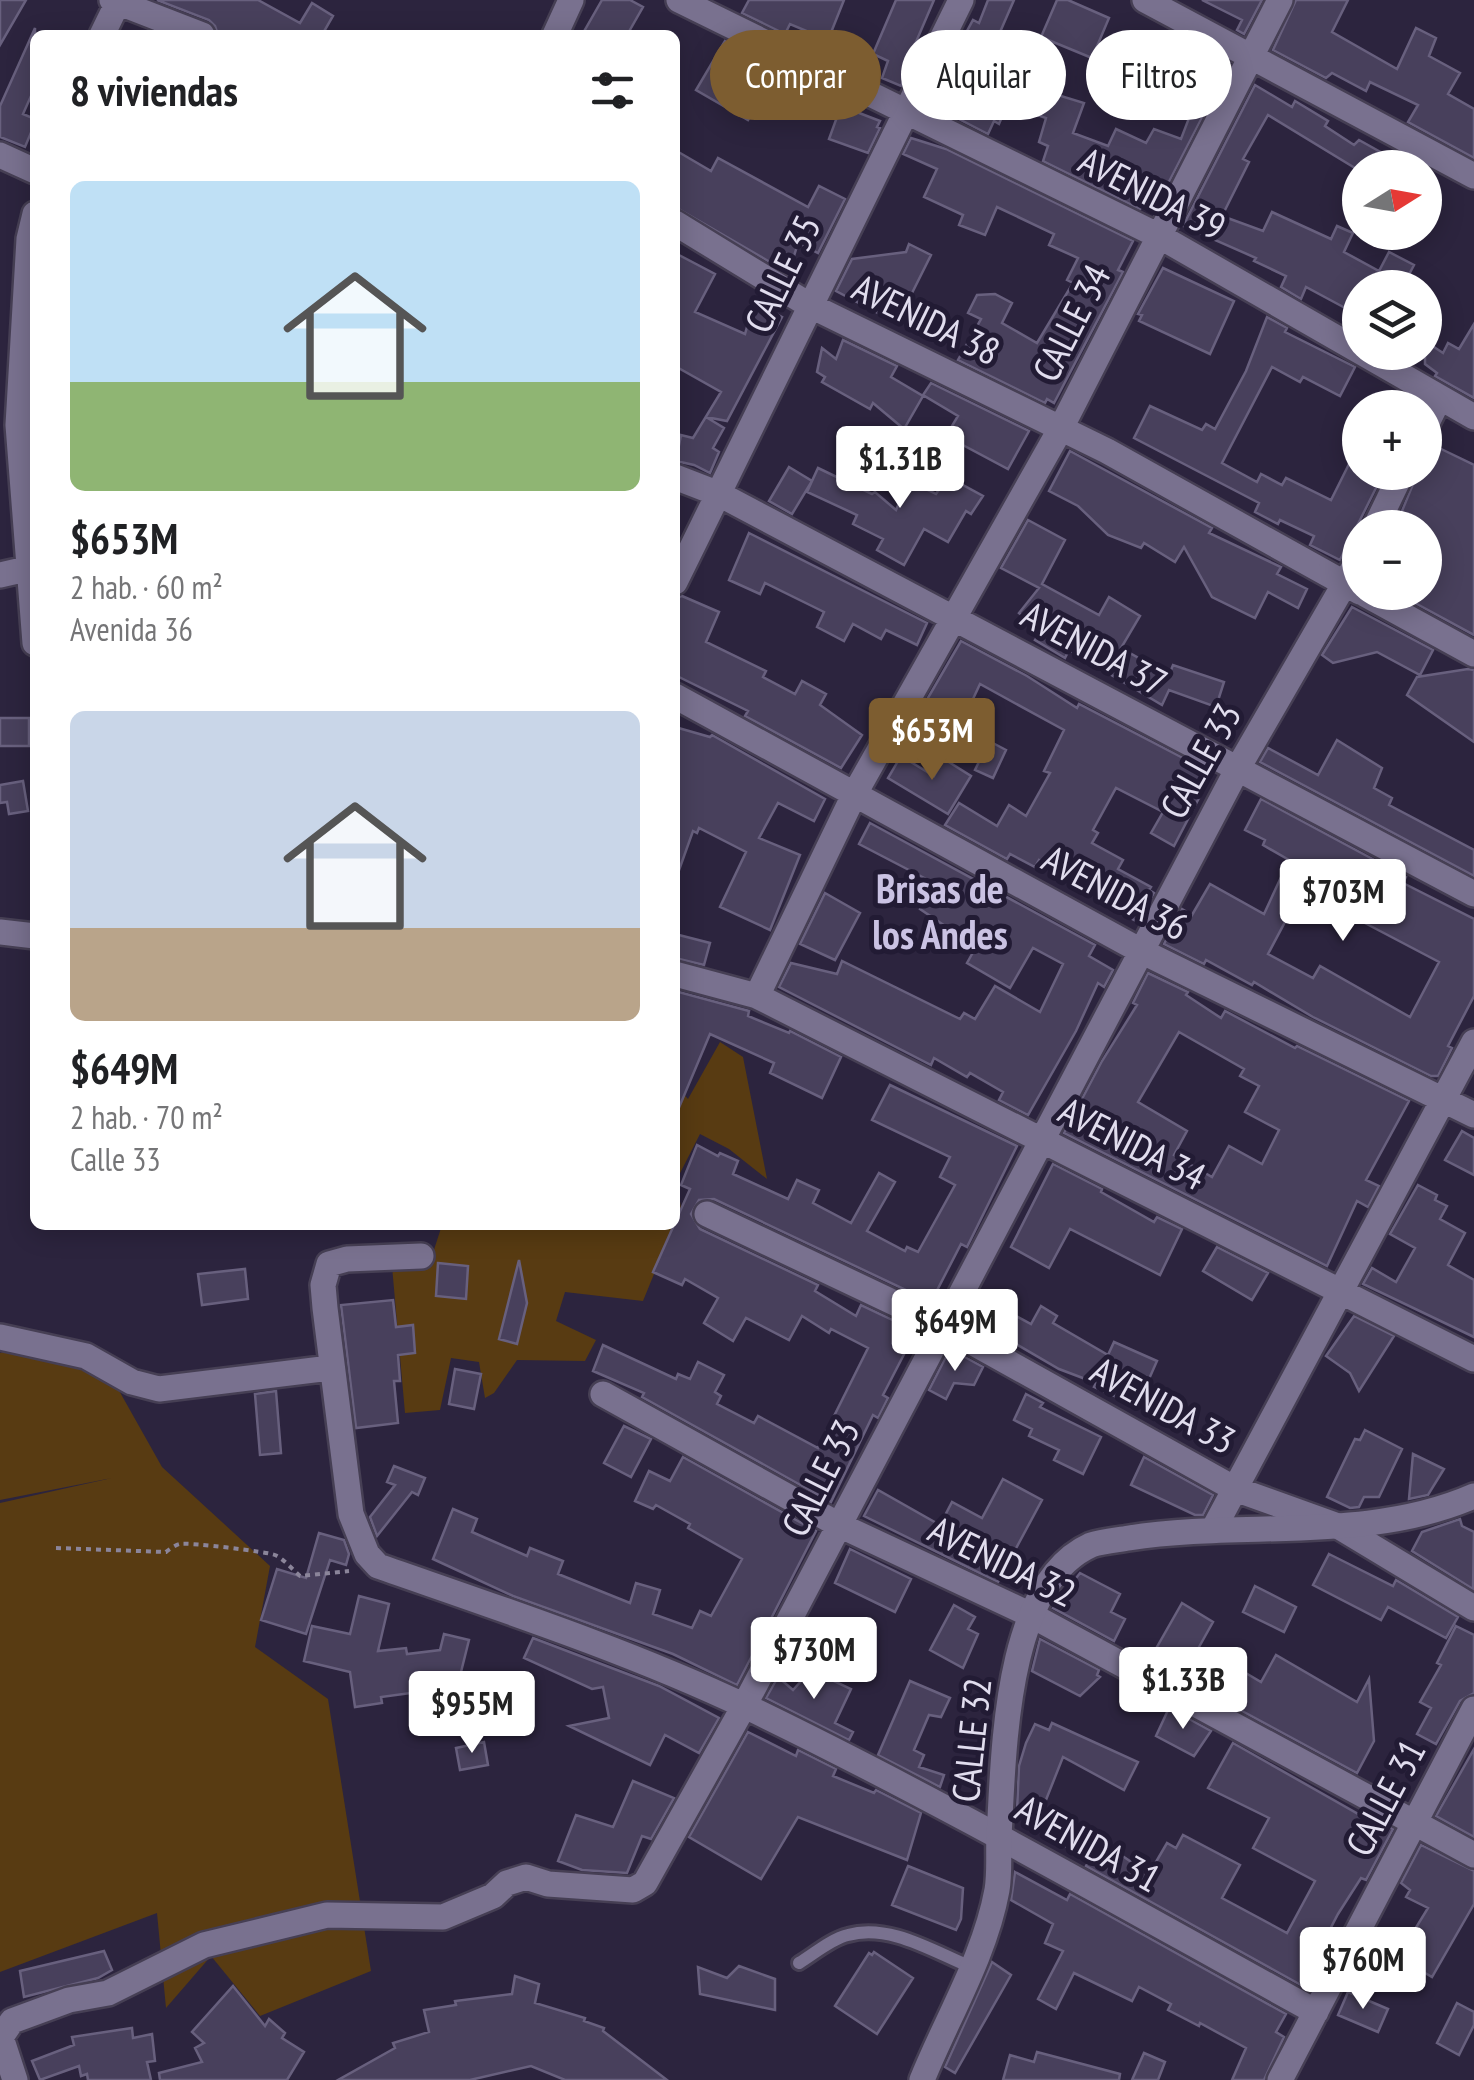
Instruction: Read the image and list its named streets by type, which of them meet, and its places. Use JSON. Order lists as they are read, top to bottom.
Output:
{
  "streets": {
    "street": [
      "AVENIDA 39",
      "CALLE 35",
      "AVENIDA 38",
      "CALLE 34",
      "AVENIDA 37",
      "CALLE 33",
      "AVENIDA 36",
      "AVENIDA 34",
      "AVENIDA 33",
      "AVENIDA 32",
      "CALLE 32",
      "CALLE 31",
      "AVENIDA 31"
    ]
  },
  "crossings": [
    ["AVENIDA 39", "CALLE 34"],
    ["CALLE 35", "AVENIDA 38"],
    ["CALLE 35", "AVENIDA 37"],
    ["AVENIDA 38", "CALLE 34"],
    ["CALLE 34", "AVENIDA 37"],
    ["CALLE 34", "AVENIDA 36"],
    ["CALLE 34", "AVENIDA 34"],
    ["AVENIDA 37", "CALLE 33"],
    ["CALLE 33", "AVENIDA 36"],
    ["CALLE 33", "AVENIDA 34"],
    ["CALLE 33", "AVENIDA 33"],
    ["CALLE 33", "AVENIDA 32"],
    ["CALLE 33", "AVENIDA 31"],
    ["AVENIDA 33", "CALLE 32"],
    ["AVENIDA 32", "CALLE 32"],
    ["AVENIDA 32", "CALLE 31"],
    ["CALLE 32", "AVENIDA 31"],
    ["CALLE 31", "AVENIDA 31"]
  ],
  "districts": ["Brisas de los Andes"],
  "north": "right",
  "page": {
    "chip": ["Comprar", "Alquilar", "Filtros"],
    "heading": "8 viviendas",
    "map_buttons": ["+", "−"],
    "list": [
      {
        "name": "$653M",
        "note": "2 hab. · 60 m² · Avenida 36"
      },
      {
        "name": "$649M",
        "note": "2 hab. · 70 m² · Calle 33"
      }
    ],
    "price": [
      "$1.31B",
      "$653M",
      "$703M",
      "$649M",
      "$730M",
      "$1.33B",
      "$955M",
      "$760M"
    ]
  }
}
